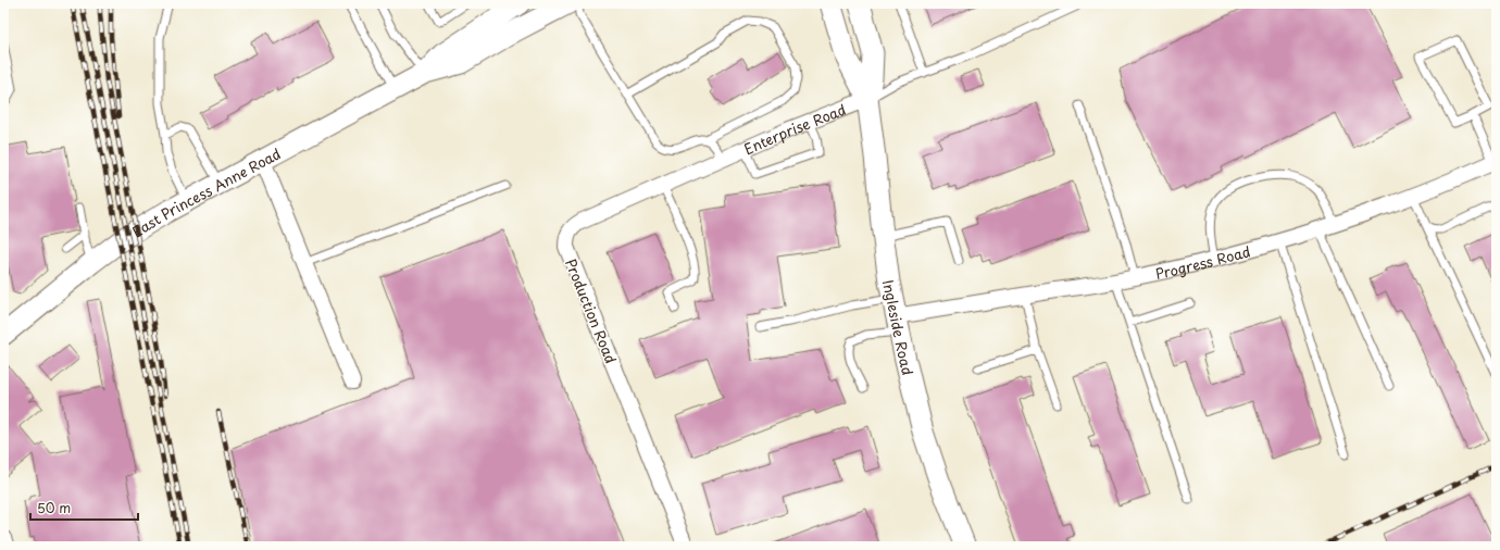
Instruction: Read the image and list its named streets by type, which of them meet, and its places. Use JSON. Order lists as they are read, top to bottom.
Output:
{
  "streets": {
    "main road": ["East Princess Anne Road", "Ingleside Road"],
    "street": ["Enterprise Road", "Progress Road", "Production Road"]
  },
  "crossings": [
    ["Enterprise Road", "Production Road"],
    ["Enterprise Road", "Ingleside Road"],
    ["Progress Road", "Ingleside Road"]
  ],
  "scale_bar": "50 m"
}
